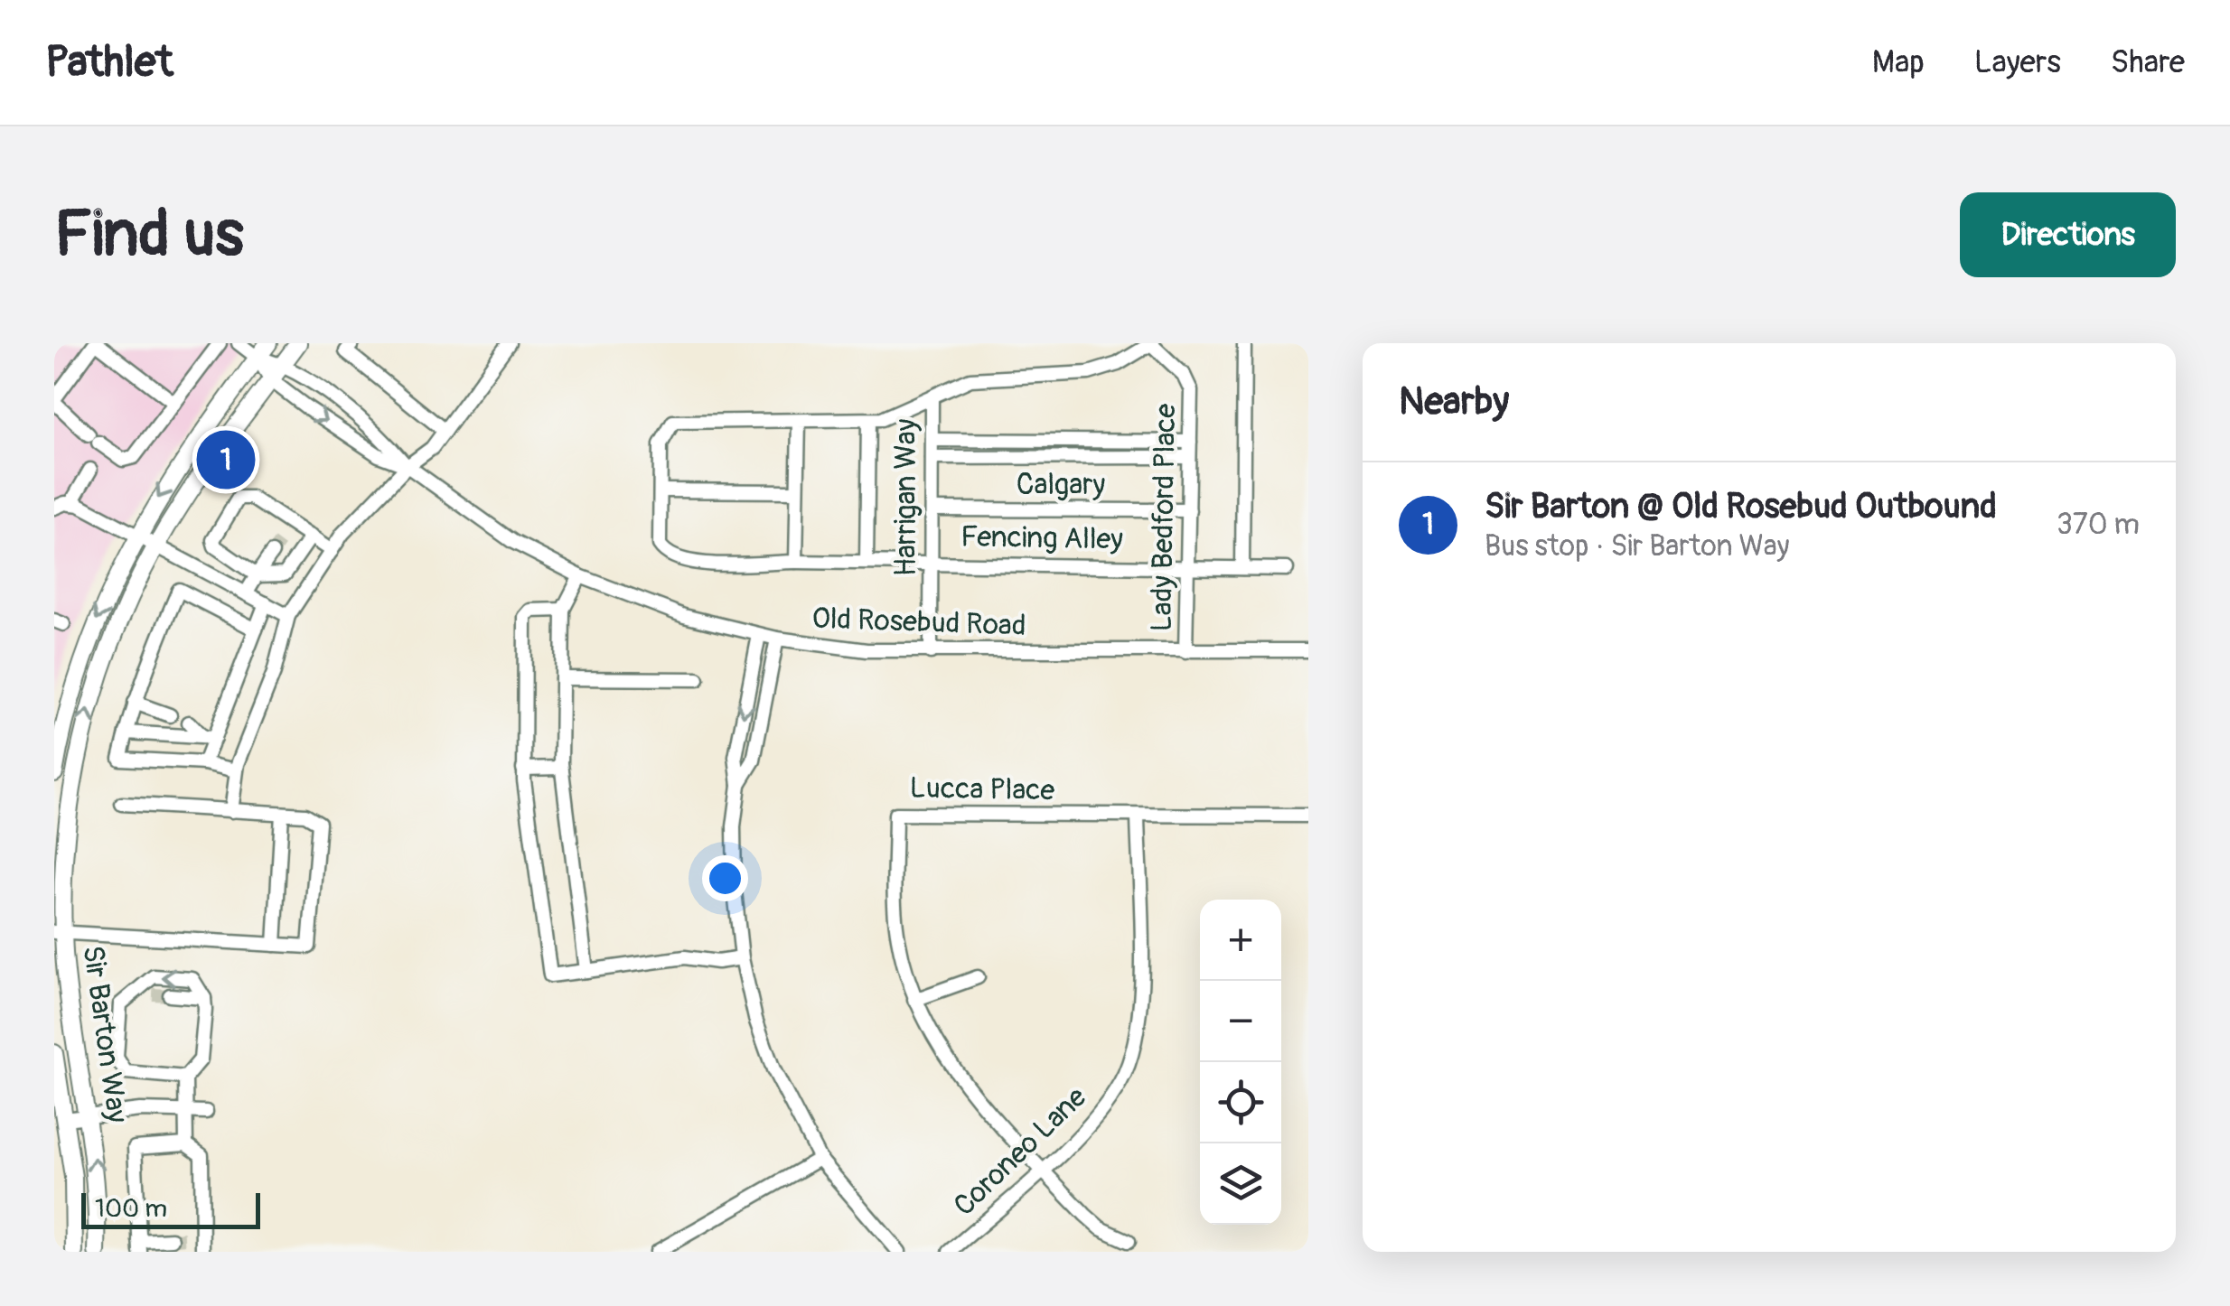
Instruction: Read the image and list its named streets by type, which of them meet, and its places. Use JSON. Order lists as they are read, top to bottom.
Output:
{
  "streets": {
    "main road": ["Sir Barton Way"],
    "street": [
      "Calgary",
      "Harrigan Way",
      "Lady Bedford Place",
      "Fencing Alley",
      "Old Rosebud Road",
      "Lucca Place",
      "Coroneo Lane"
    ]
  },
  "crossings": [
    ["Calgary", "Harrigan Way"],
    ["Calgary", "Lady Bedford Place"],
    ["Harrigan Way", "Fencing Alley"],
    ["Harrigan Way", "Old Rosebud Road"],
    ["Lady Bedford Place", "Fencing Alley"],
    ["Lady Bedford Place", "Old Rosebud Road"],
    ["Old Rosebud Road", "Sir Barton Way"],
    ["Lucca Place", "Coroneo Lane"]
  ],
  "scale_bar": "100 m",
  "page": {
    "header": "Pathlet",
    "nav": ["Map", "Layers", "Share"],
    "buttons": "Directions",
    "title": "Find us",
    "heading": "Nearby",
    "pins": "1",
    "list": [
      {
        "mark": "1",
        "name": "Sir Barton @ Old Rosebud Outbound",
        "note": "Bus stop · Sir Barton Way",
        "value": "370 m"
      }
    ],
    "map_buttons": ["+", "−"],
    "scale": "100 m"
  }
}
